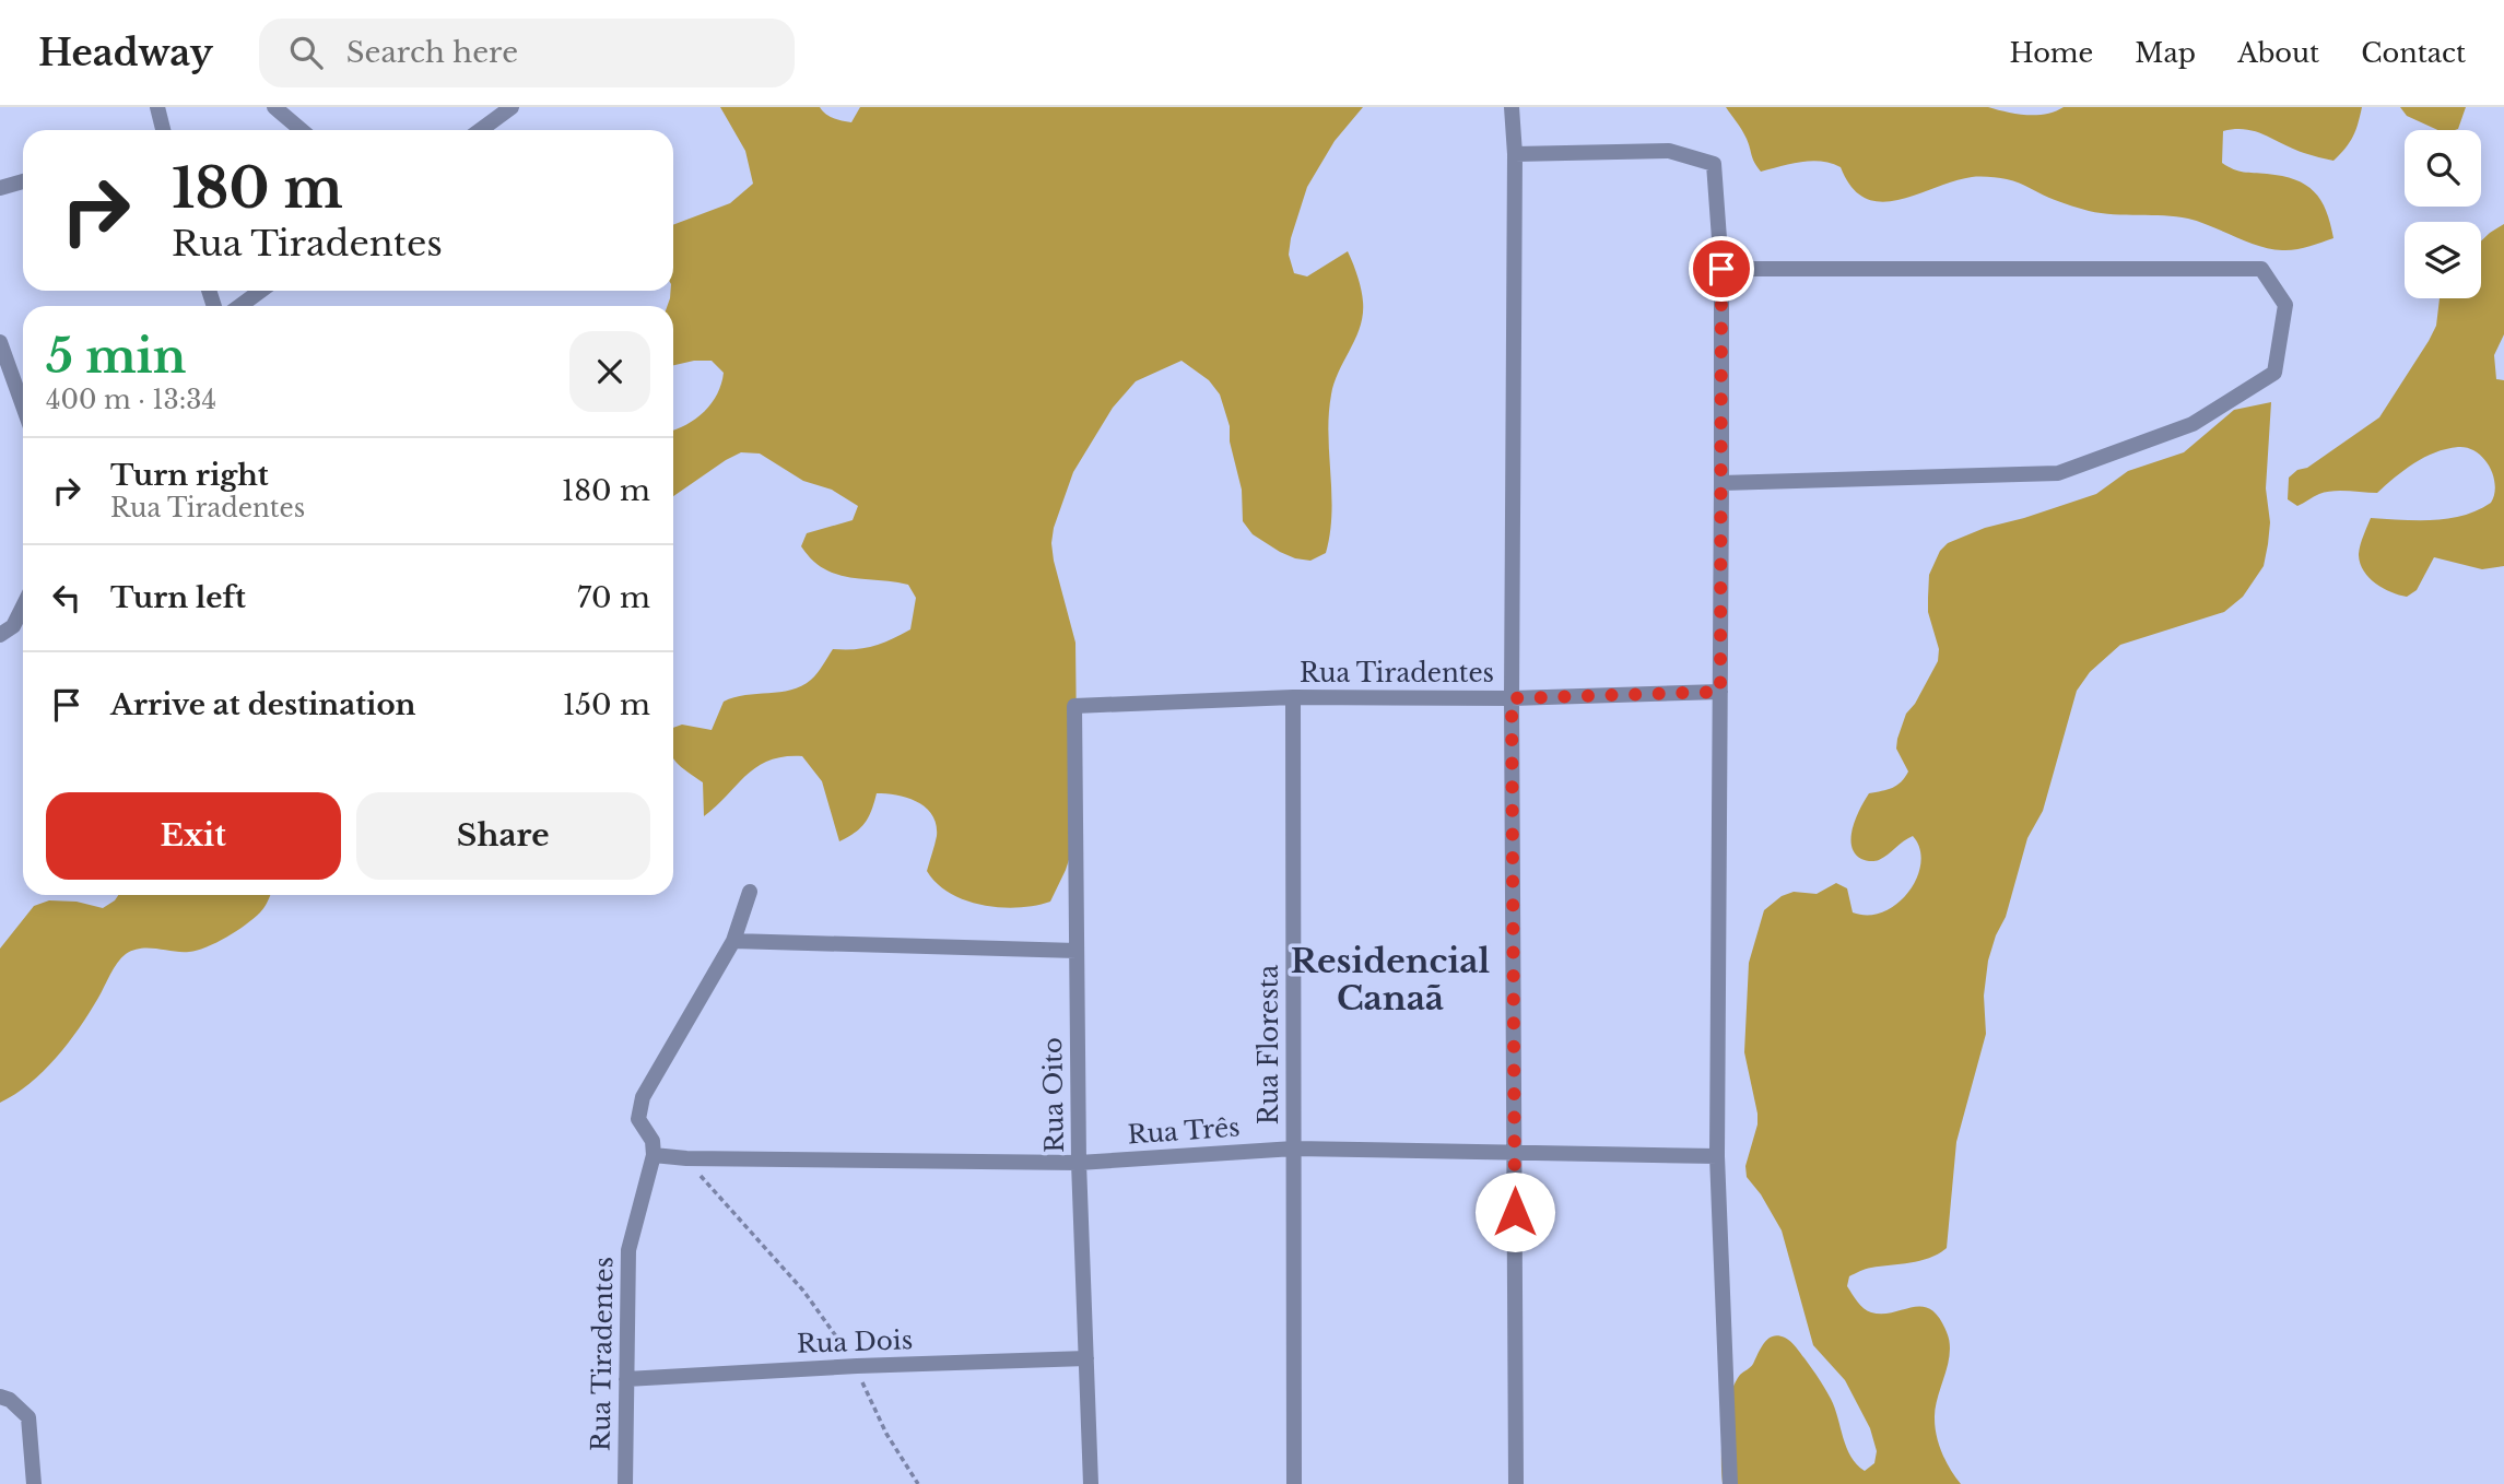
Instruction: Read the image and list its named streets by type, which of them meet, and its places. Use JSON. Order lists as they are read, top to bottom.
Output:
{
  "streets": {
    "street": [
      "Rua Tiradentes",
      "Rua Floresta",
      "Rua Oito",
      "Rua Três",
      "Rua Dois"
    ]
  },
  "crossings": [
    ["Rua Tiradentes", "Rua Floresta"],
    ["Rua Tiradentes", "Rua Oito"],
    ["Rua Tiradentes", "Rua Três"],
    ["Rua Tiradentes", "Rua Dois"],
    ["Rua Floresta", "Rua Três"],
    ["Rua Oito", "Rua Três"],
    ["Rua Oito", "Rua Dois"]
  ],
  "districts": ["Residencial Canaã"],
  "page": {
    "header": "Headway",
    "search": "Search here",
    "nav": [
      "Home",
      "Map",
      "About",
      "Contact"
    ],
    "turn": ["180 m", "Rua Tiradentes"],
    "heading": ["5 min", "400 m · 13:34"],
    "list": [
      {
        "name": "Turn right",
        "note": "Rua Tiradentes",
        "value": "180 m"
      },
      {
        "name": "Turn left",
        "value": "70 m"
      },
      {
        "name": "Arrive at destination",
        "value": "150 m"
      }
    ],
    "buttons": ["Exit", "Share"]
  }
}
